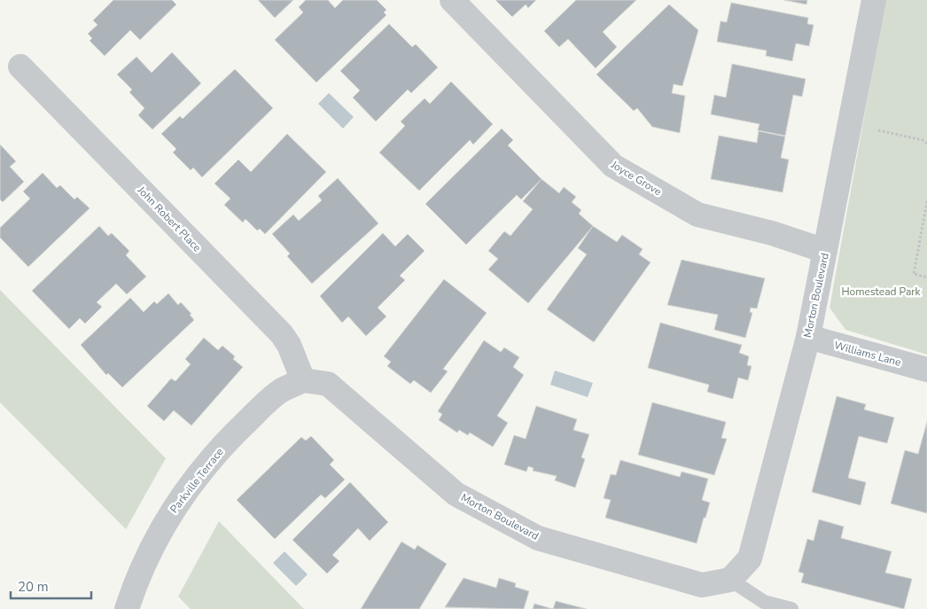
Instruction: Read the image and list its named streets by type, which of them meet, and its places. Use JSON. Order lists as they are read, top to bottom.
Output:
{
  "streets": {
    "street": [
      "Joyce Grove",
      "John Robert Place",
      "Morton Boulevard",
      "Williams Lane",
      "Parkville Terrace"
    ]
  },
  "crossings": [
    ["Joyce Grove", "Morton Boulevard"],
    ["John Robert Place", "Morton Boulevard"],
    ["John Robert Place", "Parkville Terrace"],
    ["Morton Boulevard", "Williams Lane"],
    ["Morton Boulevard", "Parkville Terrace"]
  ],
  "parks": ["Homestead Park"],
  "scale_bar": "20 m"
}
